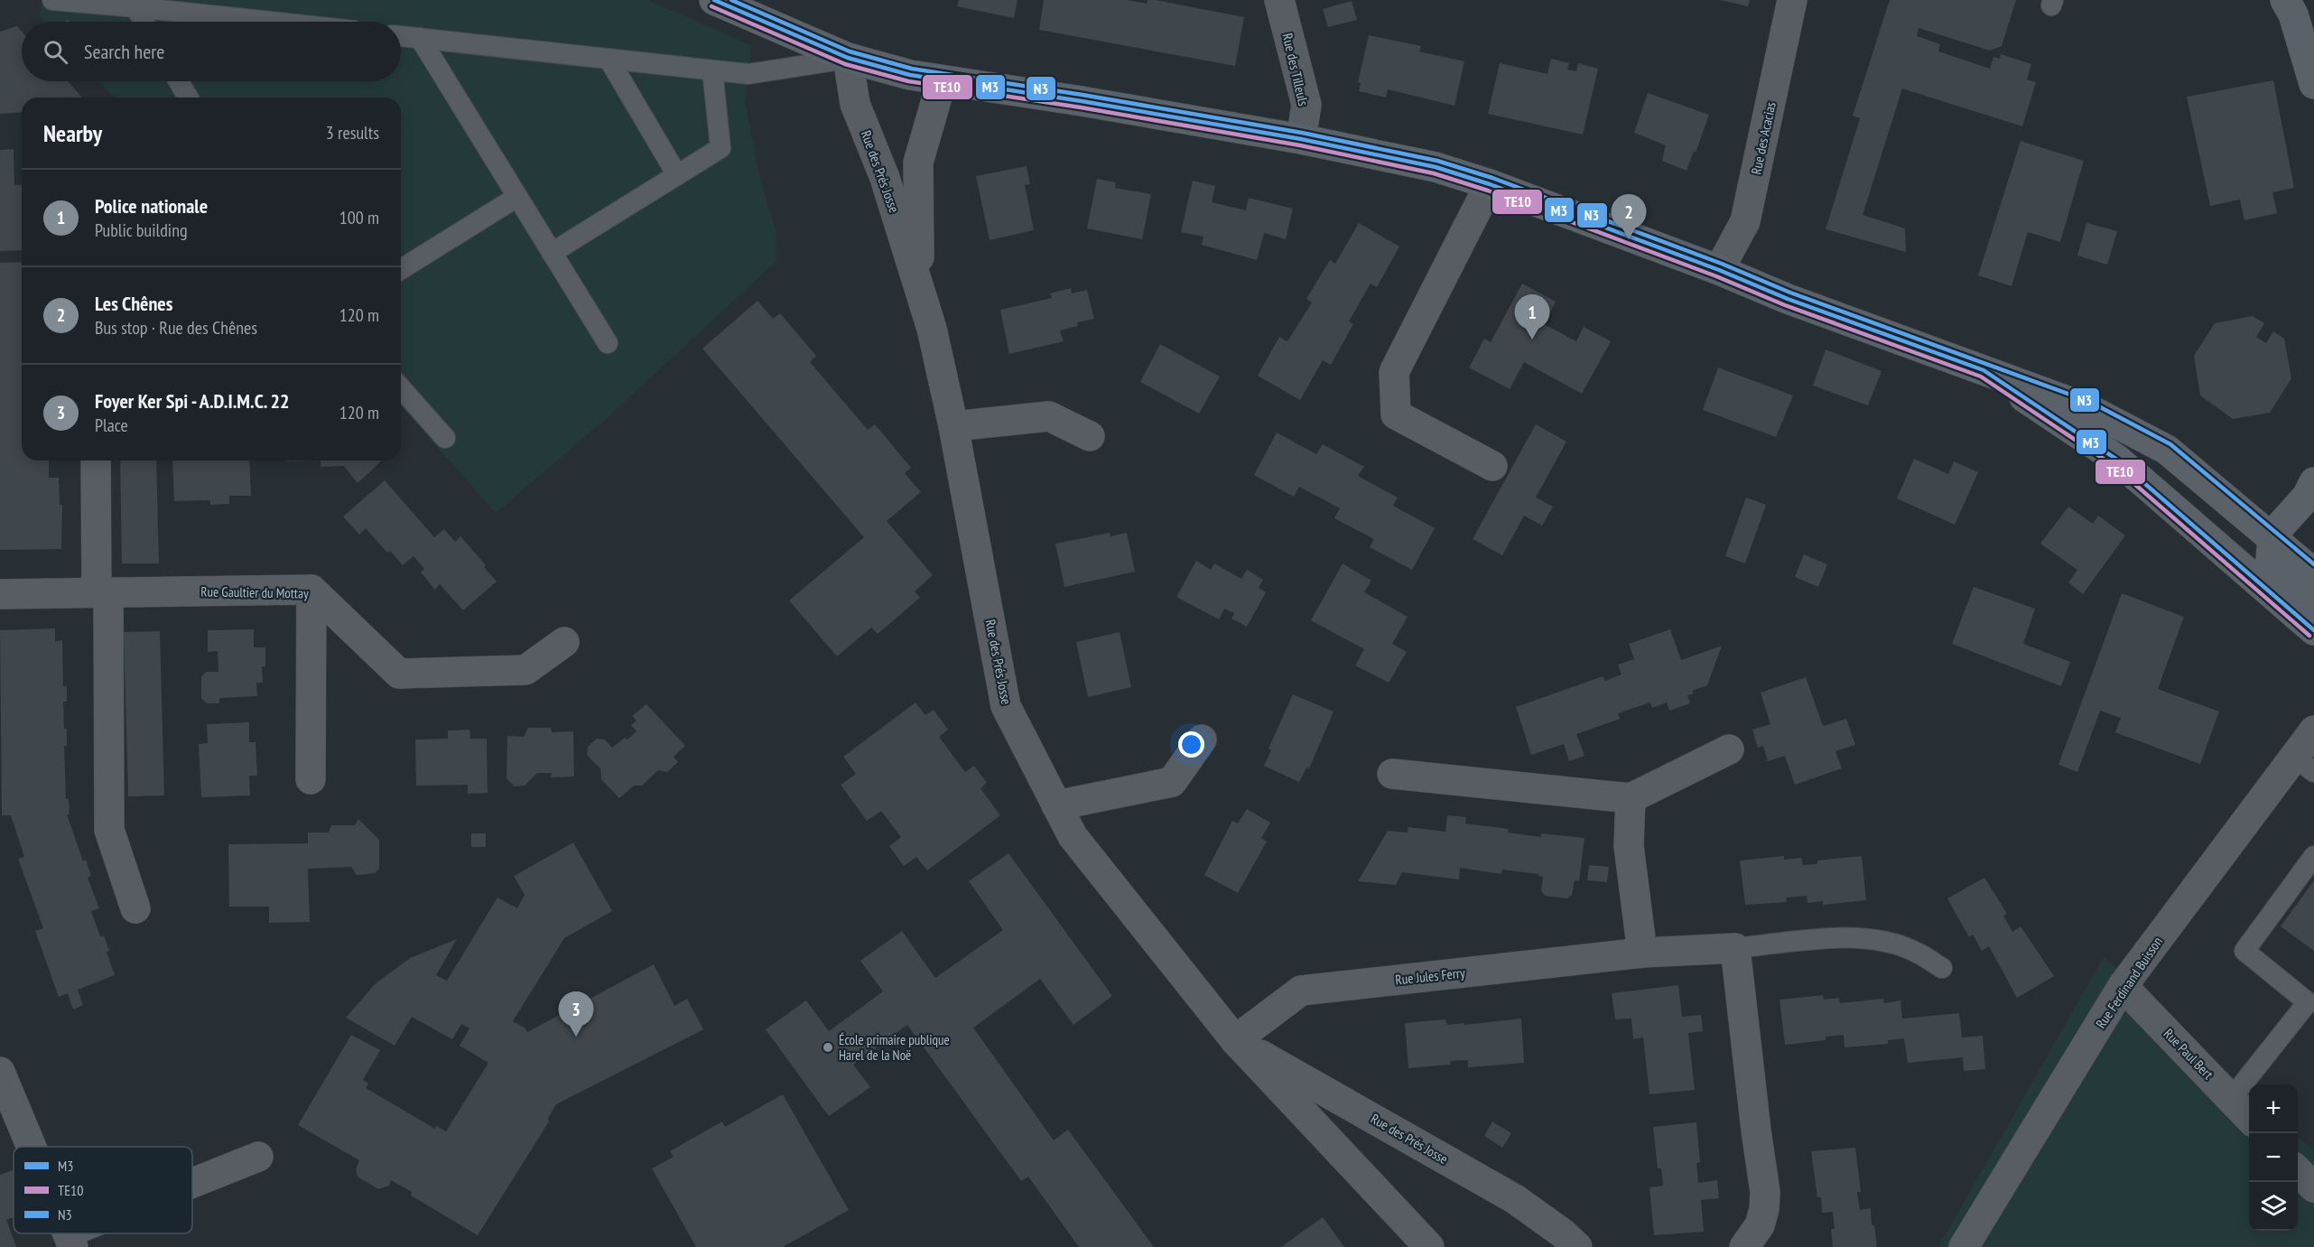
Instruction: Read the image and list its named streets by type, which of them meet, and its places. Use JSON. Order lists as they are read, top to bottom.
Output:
{
  "streets": {
    "street": [
      "Rue des Tilleuls",
      "Rue des Acacias",
      "Rue des Prés Josse",
      "Rue Gaultier du Mottay",
      "Rue Jules Ferry",
      "Rue Ferdinand Buisson",
      "Rue Paul Bert"
    ]
  },
  "crossings": [
    ["Rue des Prés Josse", "Rue Jules Ferry"],
    ["Rue Ferdinand Buisson", "Rue Paul Bert"]
  ],
  "places": ["École primaire publique Harel de la Noë"],
  "lines": ["transit line M3", "transit line N3", "transit line TE10"],
  "legend": ["M3", "TE10", "N3"],
  "page": {
    "search": "Search here",
    "heading": ["Nearby", "3 results"],
    "list": [
      {
        "mark": "1",
        "name": "Police nationale",
        "note": "Public building",
        "value": "100 m"
      },
      {
        "mark": "2",
        "name": "Les Chênes",
        "note": "Bus stop · Rue des Chênes",
        "value": "120 m"
      },
      {
        "mark": "3",
        "name": "Foyer Ker Spi - A.D.I.M.C. 22",
        "note": "Place",
        "value": "120 m"
      }
    ],
    "pins": ["2", "1", "3"],
    "map_buttons": ["+", "−"]
  }
}
